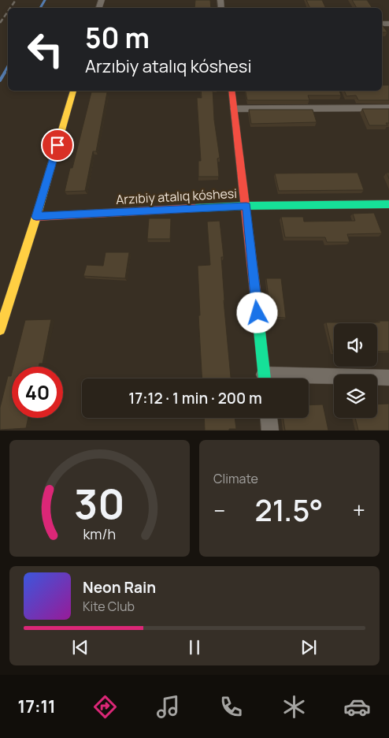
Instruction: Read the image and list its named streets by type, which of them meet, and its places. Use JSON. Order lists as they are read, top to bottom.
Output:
{
  "streets": {
    "street": ["Arzıbiy atalıq kóshesi"]
  },
  "page": {
    "turn": ["50 m", "Arzıbiy atalıq kóshesi"],
    "limit": "40",
    "trip": "17:12 · 1 min · 200 m",
    "tile": "Climate",
    "heat": ["−", "21.5°", "+"],
    "song": ["Neon Rain", "Kite Club"],
    "tabs": "17:11",
    "gauge": ["30", "km/h"]
  }
}
